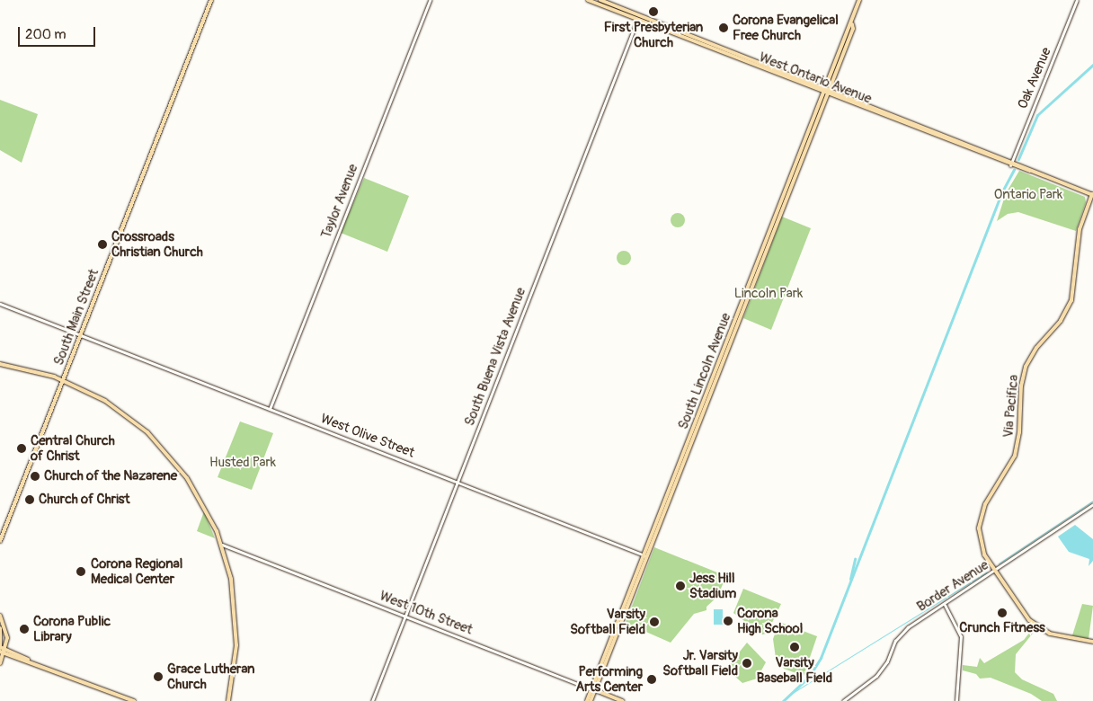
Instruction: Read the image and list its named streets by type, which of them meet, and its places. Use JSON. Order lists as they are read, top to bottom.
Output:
{
  "streets": {
    "main road": [
      "West Ontario Avenue",
      "South Main Street",
      "South Lincoln Avenue",
      "Via Pacifica",
      "West 10th Street"
    ],
    "street": [
      "Oak Avenue",
      "Taylor Avenue",
      "South Buena Vista Avenue",
      "West Olive Street",
      "Border Avenue"
    ]
  },
  "crossings": [
    ["West Ontario Avenue", "Oak Avenue"],
    ["West Ontario Avenue", "South Buena Vista Avenue"],
    ["West Ontario Avenue", "South Lincoln Avenue"],
    ["West Ontario Avenue", "Via Pacifica"],
    ["Taylor Avenue", "West Olive Street"],
    ["South Main Street", "West Olive Street"],
    ["South Buena Vista Avenue", "West Olive Street"],
    ["South Buena Vista Avenue", "West 10th Street"],
    ["South Lincoln Avenue", "West Olive Street"],
    ["South Lincoln Avenue", "West 10th Street"],
    ["Via Pacifica", "Border Avenue"]
  ],
  "parks": ["Ontario Park", "Lincoln Park", "Husted Park"],
  "places": [
    "First Presbyterian Church",
    "Corona Evangelical Free Church",
    "Crossroads Christian Church",
    "Central Church of Christ",
    "Church of the Nazarene",
    "Church of Christ",
    "Corona Regional Medical Center",
    "Jess Hill Stadium",
    "Crunch Fitness",
    "Corona High School",
    "Varsity Softball Field",
    "Corona Public Library",
    "Varsity Baseball Field",
    "Jr. Varsity Softball Field",
    "Grace Lutheran Church",
    "Performing Arts Center"
  ],
  "scale_bar": "200 m"
}
